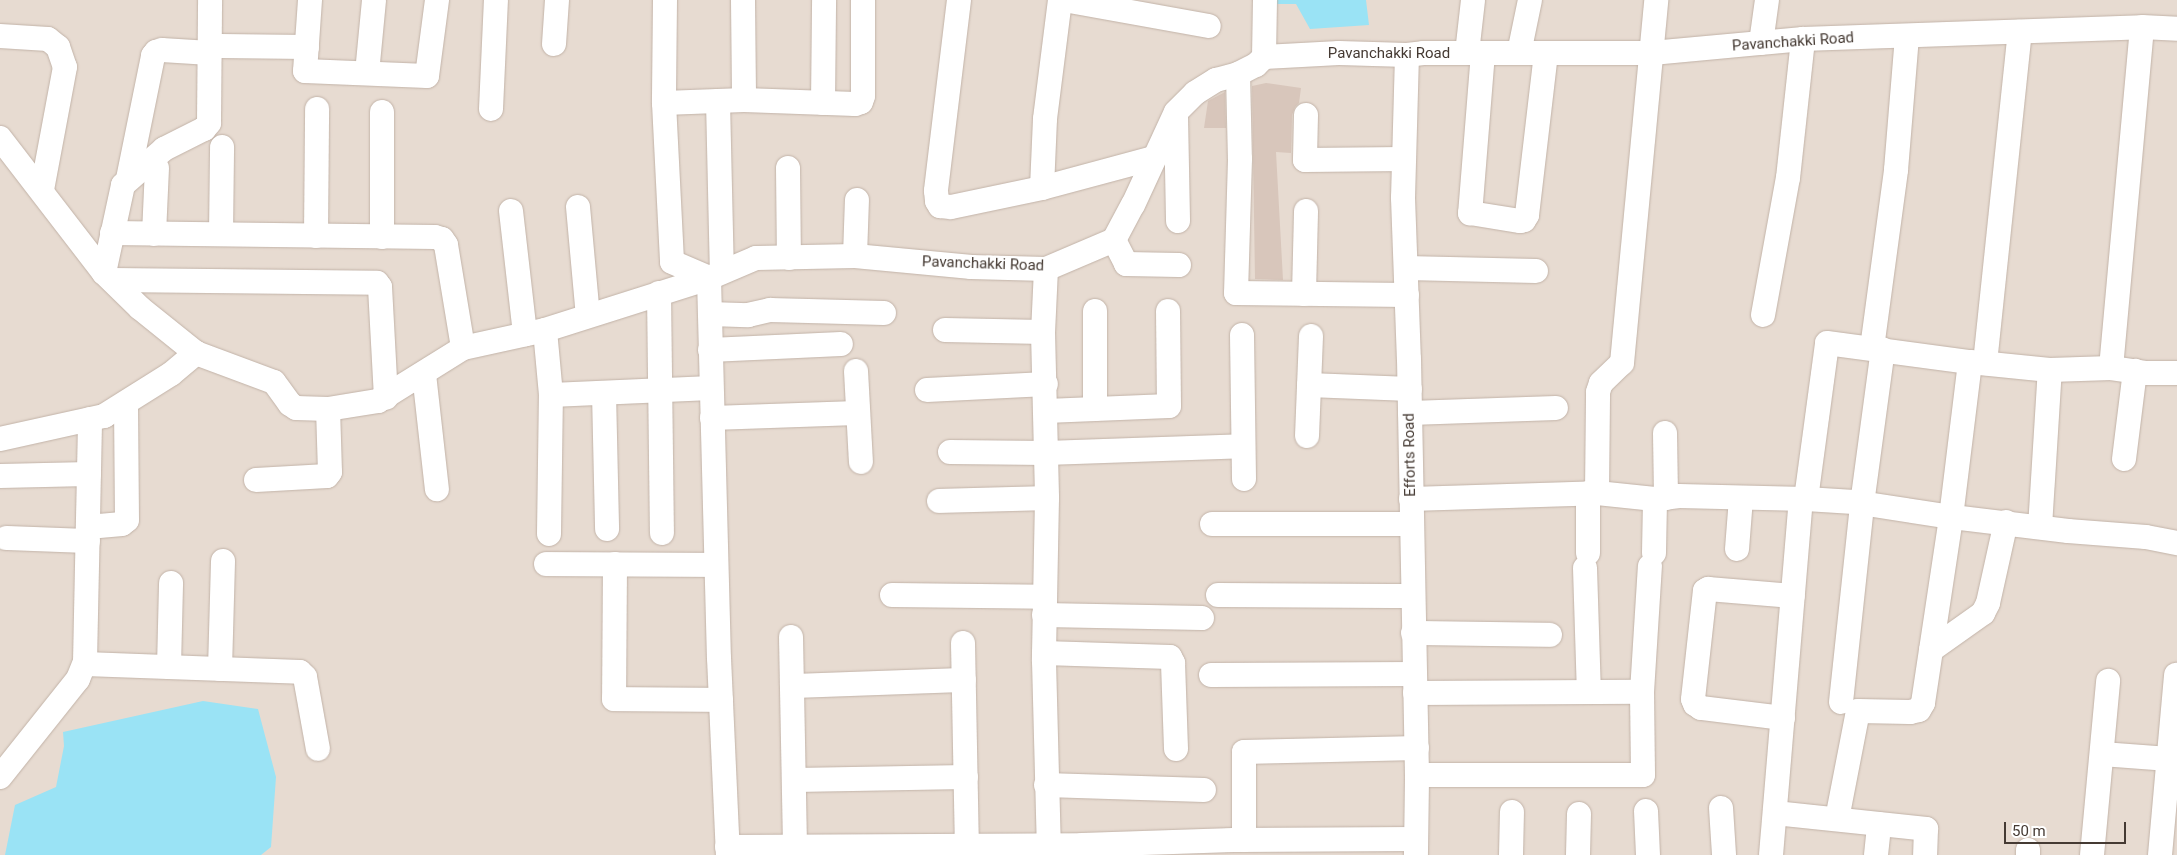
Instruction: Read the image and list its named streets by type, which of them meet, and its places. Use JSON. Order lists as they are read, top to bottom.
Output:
{
  "streets": {
    "street": ["Pavanchakki Road", "Efforts Road"]
  },
  "crossings": [
    ["Pavanchakki Road", "Efforts Road"]
  ],
  "scale_bar": "50 m"
}
